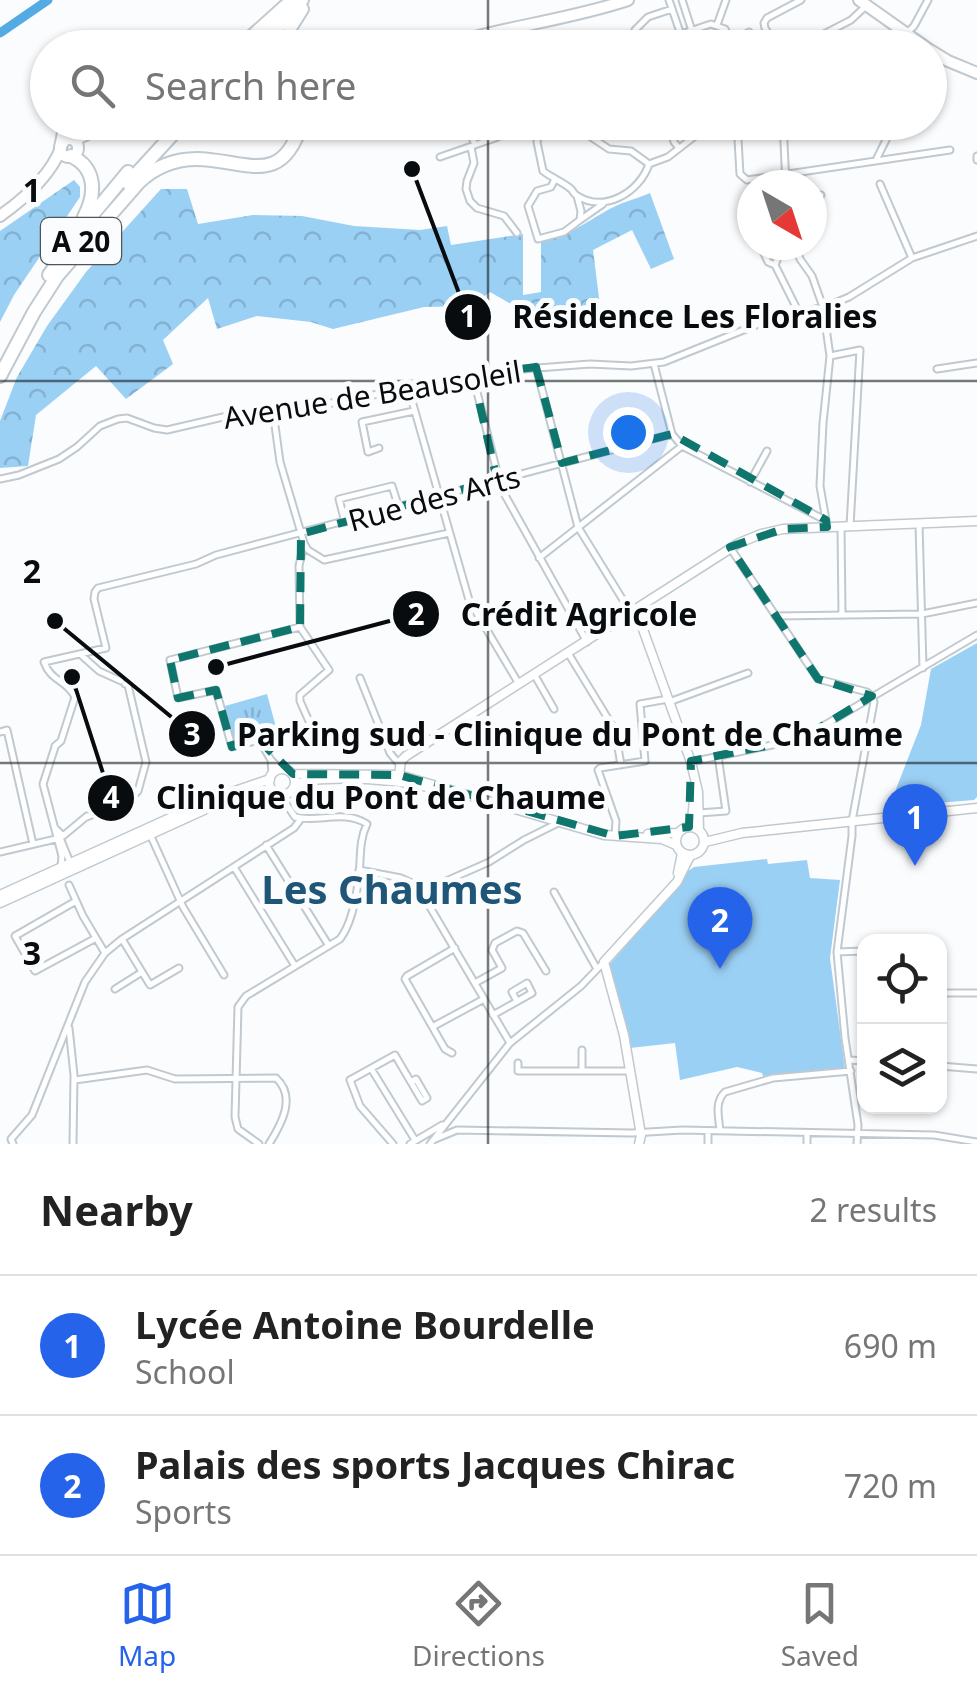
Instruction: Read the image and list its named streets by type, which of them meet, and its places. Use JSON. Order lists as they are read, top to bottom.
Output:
{
  "streets": {
    "highway": ["A 20"],
    "street": ["Avenue de Beausoleil", "Rue des Arts"]
  },
  "districts": ["Les Chaumes"],
  "places": [
    "Résidence Les Floralies",
    "Parking sud - Clinique du Pont de Chaume",
    "Crédit Agricole",
    "Clinique du Pont de Chaume"
  ],
  "north": "bottom right",
  "page": {
    "search": "Search here",
    "pins": ["1", "2"],
    "heading": ["Nearby", "2 results"],
    "list": [
      {
        "mark": "1",
        "name": "Lycée Antoine Bourdelle",
        "note": "School",
        "value": "690 m"
      },
      {
        "mark": "2",
        "name": "Palais des sports Jacques Chirac",
        "note": "Sports",
        "value": "720 m"
      }
    ],
    "nav": ["Map", "Directions", "Saved"]
  },
  "grid": {
    "rows": ["1", "2", "3"]
  }
}
